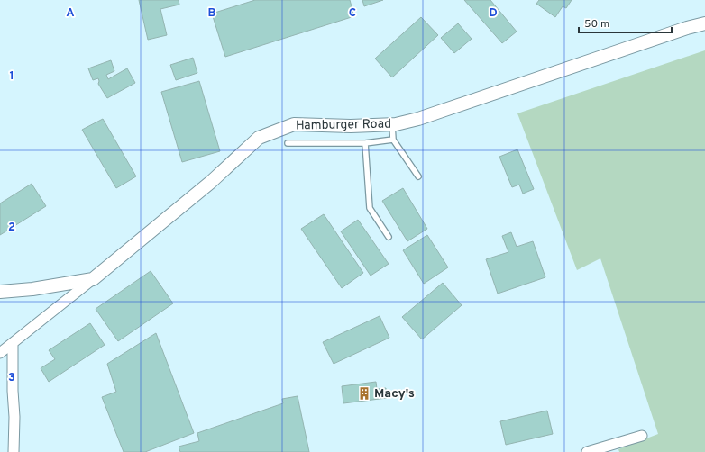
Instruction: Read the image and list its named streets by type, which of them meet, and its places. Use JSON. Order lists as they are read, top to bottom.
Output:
{
  "streets": {
    "street": ["Hamburger Road"]
  },
  "places": {
    "building": ["Macy's"]
  },
  "scale_bar": "50 m",
  "grid": {
    "columns": [
      "A",
      "B",
      "C",
      "D"
    ],
    "rows": ["1", "2", "3"]
  }
}
